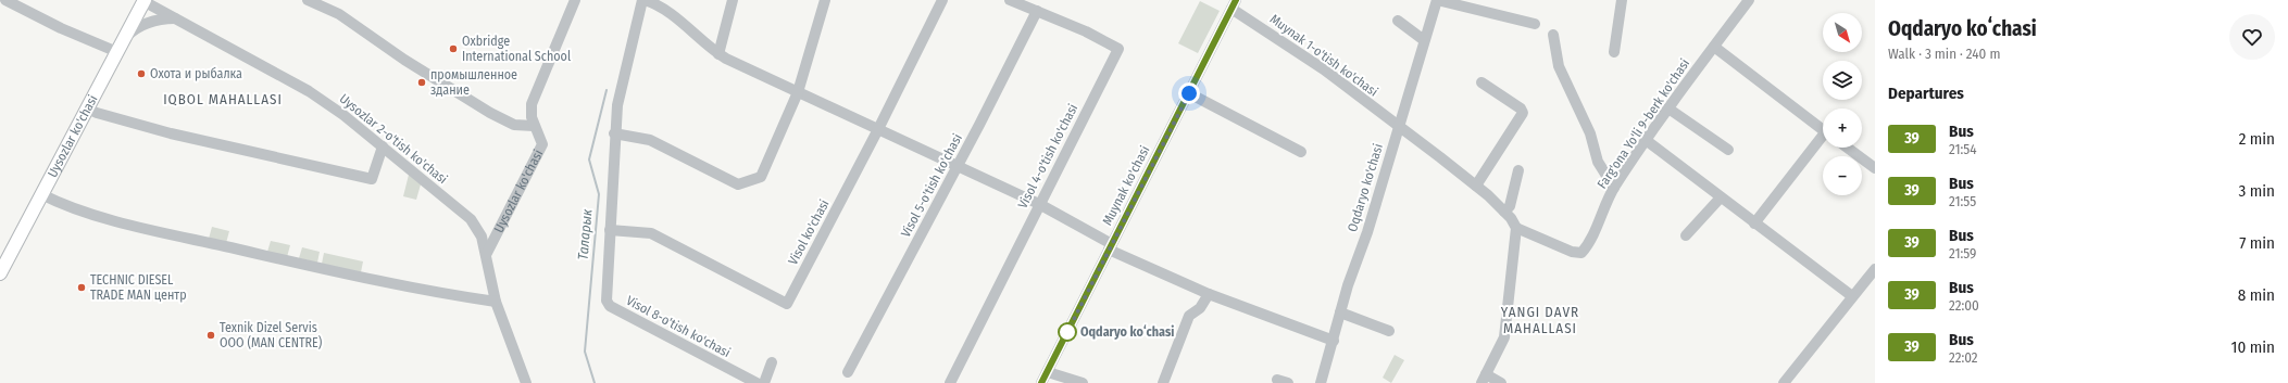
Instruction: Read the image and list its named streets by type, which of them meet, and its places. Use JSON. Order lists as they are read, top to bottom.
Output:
{
  "streets": {
    "main road": ["Uysozlar ko'chasi"],
    "street": [
      "Muynak 1-o'tish ko'chasi",
      "Farg'ona Yo'li 9-berk ko'chasi",
      "Uysozlar 2-o'tish ko'chasi",
      "Visol 4-o'tish ko'chasi",
      "Visol 5-o'tish ko'chasi",
      "Muynak ko'chasi",
      "Oqdaryo ko'chasi",
      "Visol ko'chasi",
      "Visol 8-o'tish ko'chasi"
    ]
  },
  "crossings": [
    ["Muynak 1-o'tish ko'chasi", "Farg'ona Yo'li 9-berk ko'chasi"],
    ["Muynak 1-o'tish ko'chasi", "Muynak ko'chasi"],
    ["Muynak 1-o'tish ko'chasi", "Oqdaryo ko'chasi"],
    ["Uysozlar ko'chasi", "Uysozlar 2-o'tish ko'chasi"],
    ["Visol 4-o'tish ko'chasi", "Visol 5-o'tish ko'chasi"],
    ["Visol ko'chasi", "Visol 8-o'tish ko'chasi"]
  ],
  "districts": ["IQBOL MAHALLASI", "YANGI DAVR MAHALLASI"],
  "water": ["Таларык"],
  "places": [
    "Oxbridge International School",
    "Охота и рыбалка",
    "промышленное здание",
    "TECHNIC DIESEL TRADE MAN центр",
    "Oqdaryo koʻchasi",
    "Texnik Dizel Servis OOO (MAN CENTRE)"
  ],
  "lines": ["bus line 39"],
  "north": "bottom right",
  "page": {
    "heading": [
      ["Oqdaryo koʻchasi", "Walk · 3 min · 240 m"],
      "Departures"
    ],
    "map_buttons": ["+", "−"],
    "list": [
      {
        "mark": "39",
        "name": "Bus",
        "note": "21:54",
        "value": "2 min"
      },
      {
        "mark": "39",
        "name": "Bus",
        "note": "21:55",
        "value": "3 min"
      },
      {
        "mark": "39",
        "name": "Bus",
        "note": "21:59",
        "value": "7 min"
      },
      {
        "mark": "39",
        "name": "Bus",
        "note": "22:00",
        "value": "8 min"
      },
      {
        "mark": "39",
        "name": "Bus",
        "note": "22:02",
        "value": "10 min"
      }
    ]
  }
}
